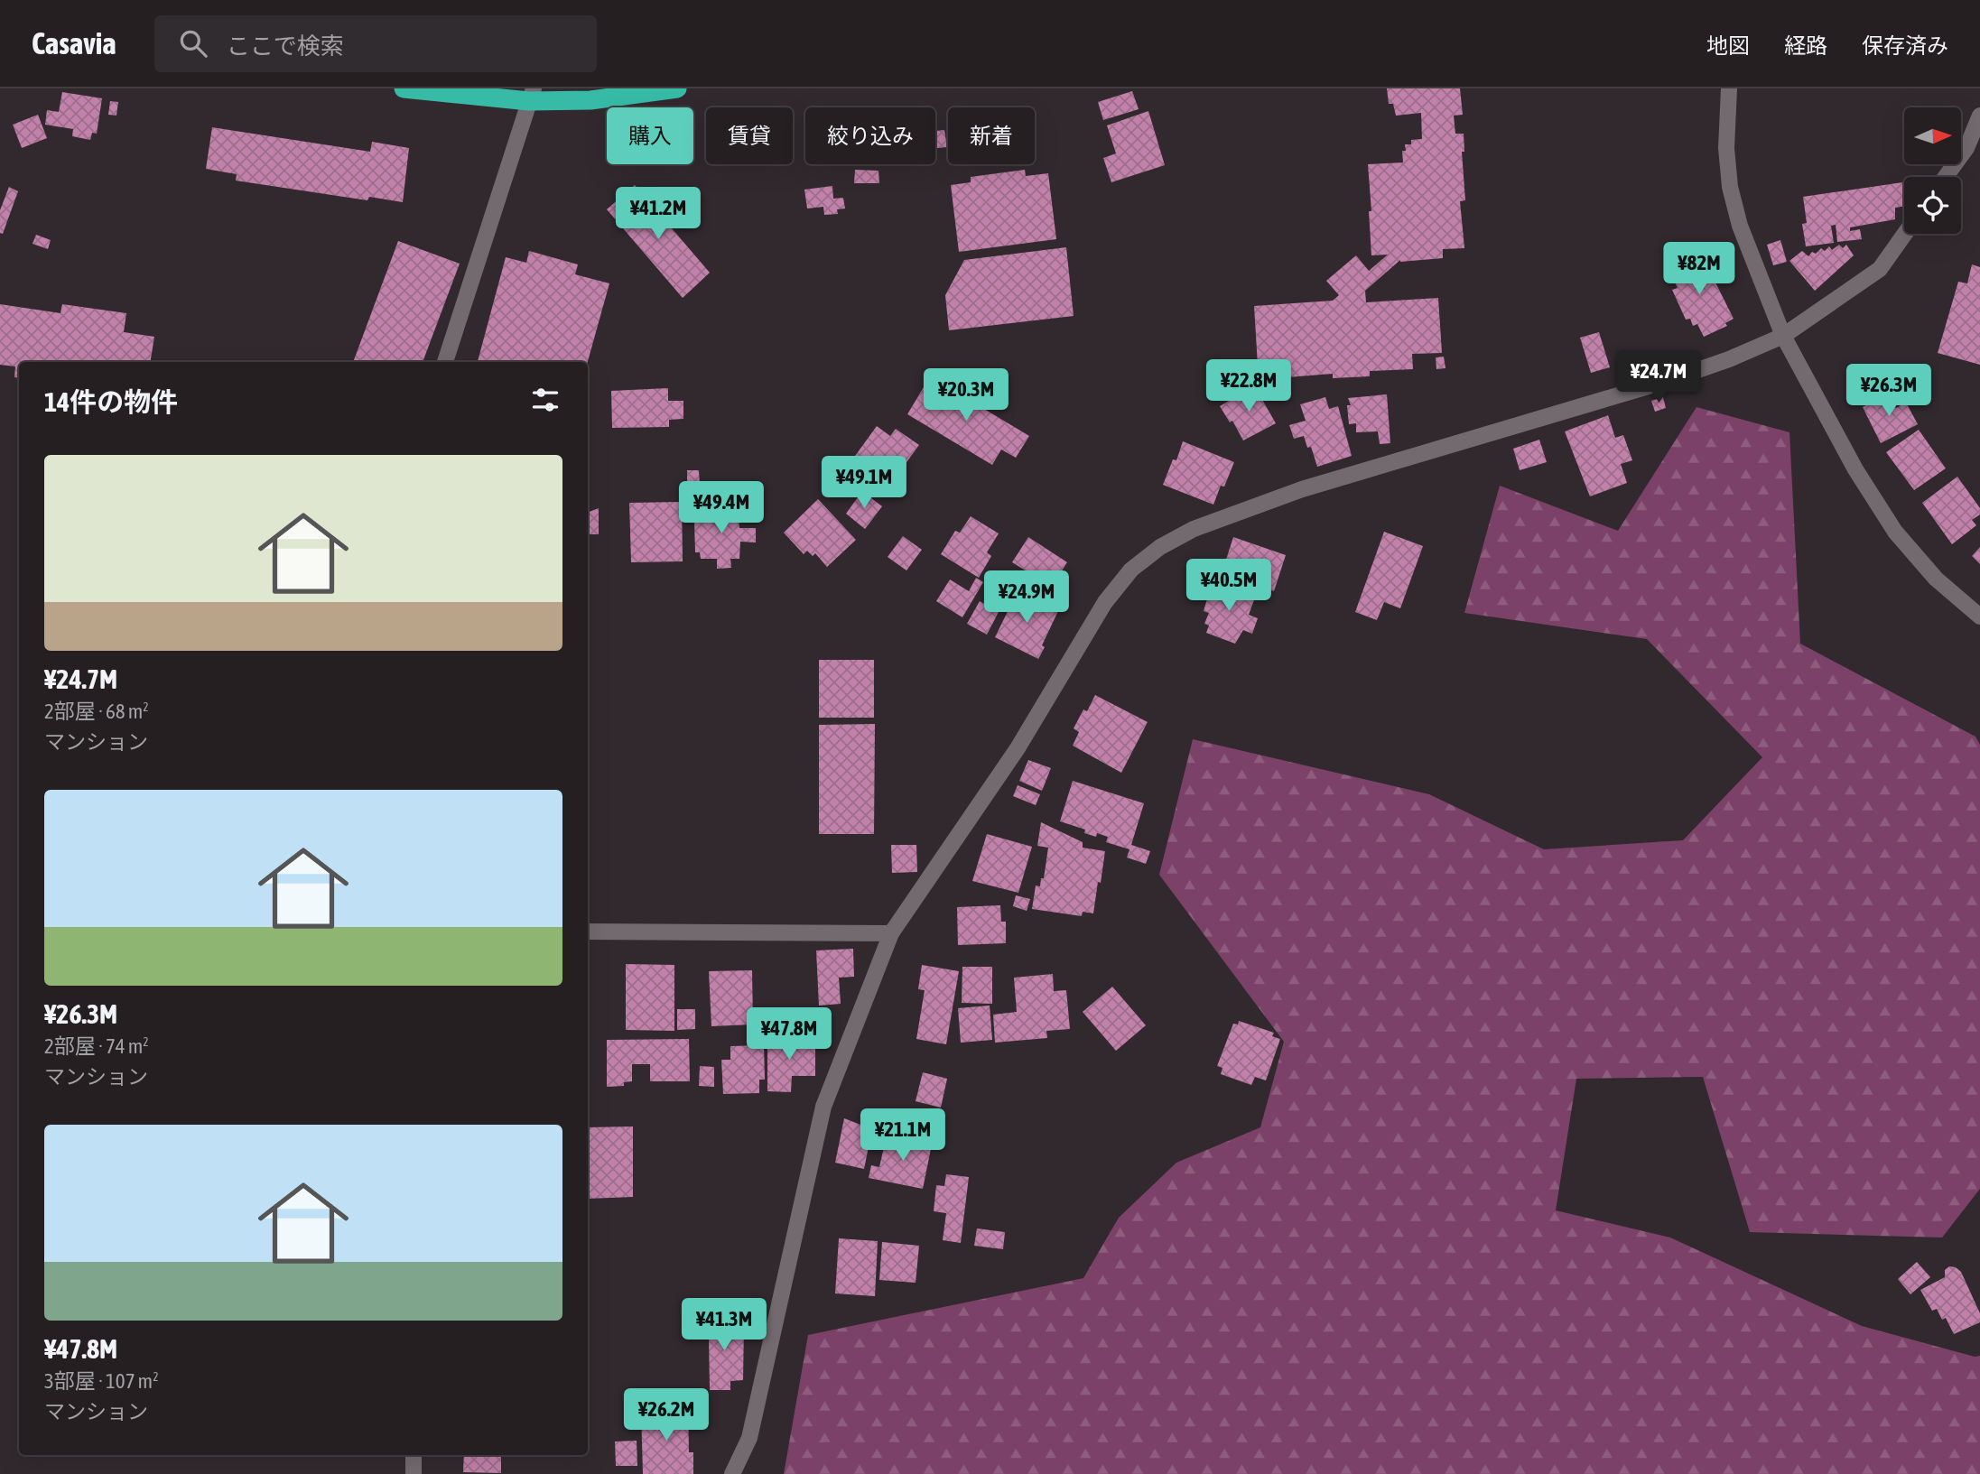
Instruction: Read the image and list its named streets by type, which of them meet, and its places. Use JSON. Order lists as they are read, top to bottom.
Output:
{
  "north": "right",
  "page": {
    "header": "Casavia",
    "search": "ここで検索",
    "nav": ["地図", "経路", "保存済み"],
    "chip": [
      "購入",
      "賃貸",
      "絞り込み",
      "新着"
    ],
    "price": [
      "¥41.2M",
      "¥82M",
      "¥24.7M",
      "¥22.8M",
      "¥26.3M",
      "¥20.3M",
      "¥49.1M",
      "¥49.4M",
      "¥40.5M",
      "¥24.9M",
      "¥47.8M",
      "¥21.1M",
      "¥41.3M",
      "¥26.2M"
    ],
    "heading": "14件の物件",
    "list": [
      {
        "name": "¥24.7M",
        "note": "2部屋 · 68 m² · マンション"
      },
      {
        "name": "¥26.3M",
        "note": "2部屋 · 74 m² · マンション"
      },
      {
        "name": "¥47.8M",
        "note": "3部屋 · 107 m² · マンション"
      }
    ]
  }
}
